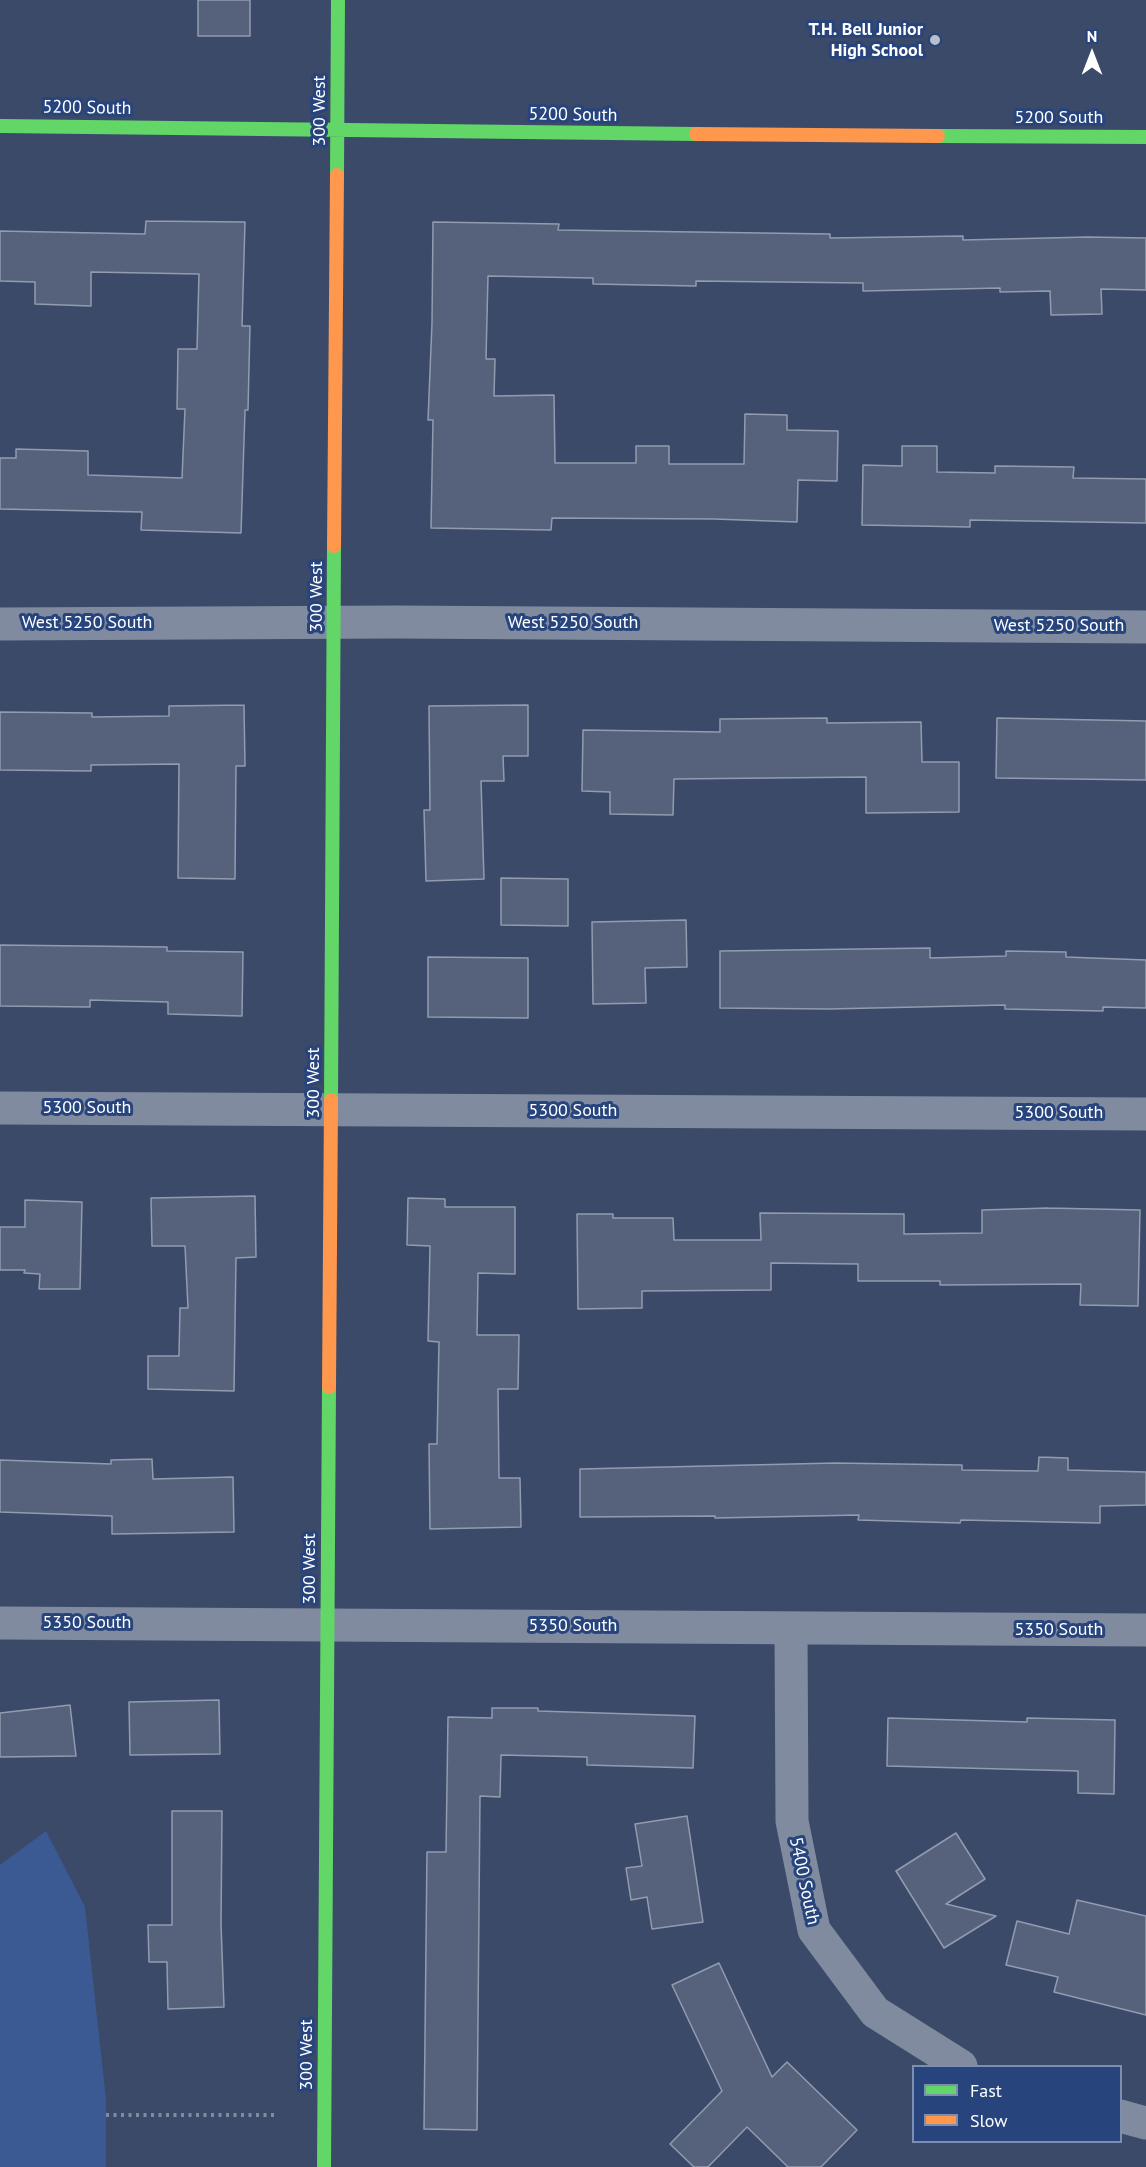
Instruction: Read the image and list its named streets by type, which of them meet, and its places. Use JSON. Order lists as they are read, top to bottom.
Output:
{
  "streets": {
    "main road": ["5200 South", "300 West"],
    "street": [
      "West 5250 South",
      "5300 South",
      "5350 South",
      "5400 South"
    ]
  },
  "crossings": [
    ["5200 South", "300 West"],
    ["300 West", "West 5250 South"],
    ["300 West", "5300 South"],
    ["300 West", "5350 South"],
    ["5350 South", "5400 South"]
  ],
  "places": ["T.H. Bell Junior High School"],
  "legend": ["Fast", "Slow"],
  "north": "top"
}
